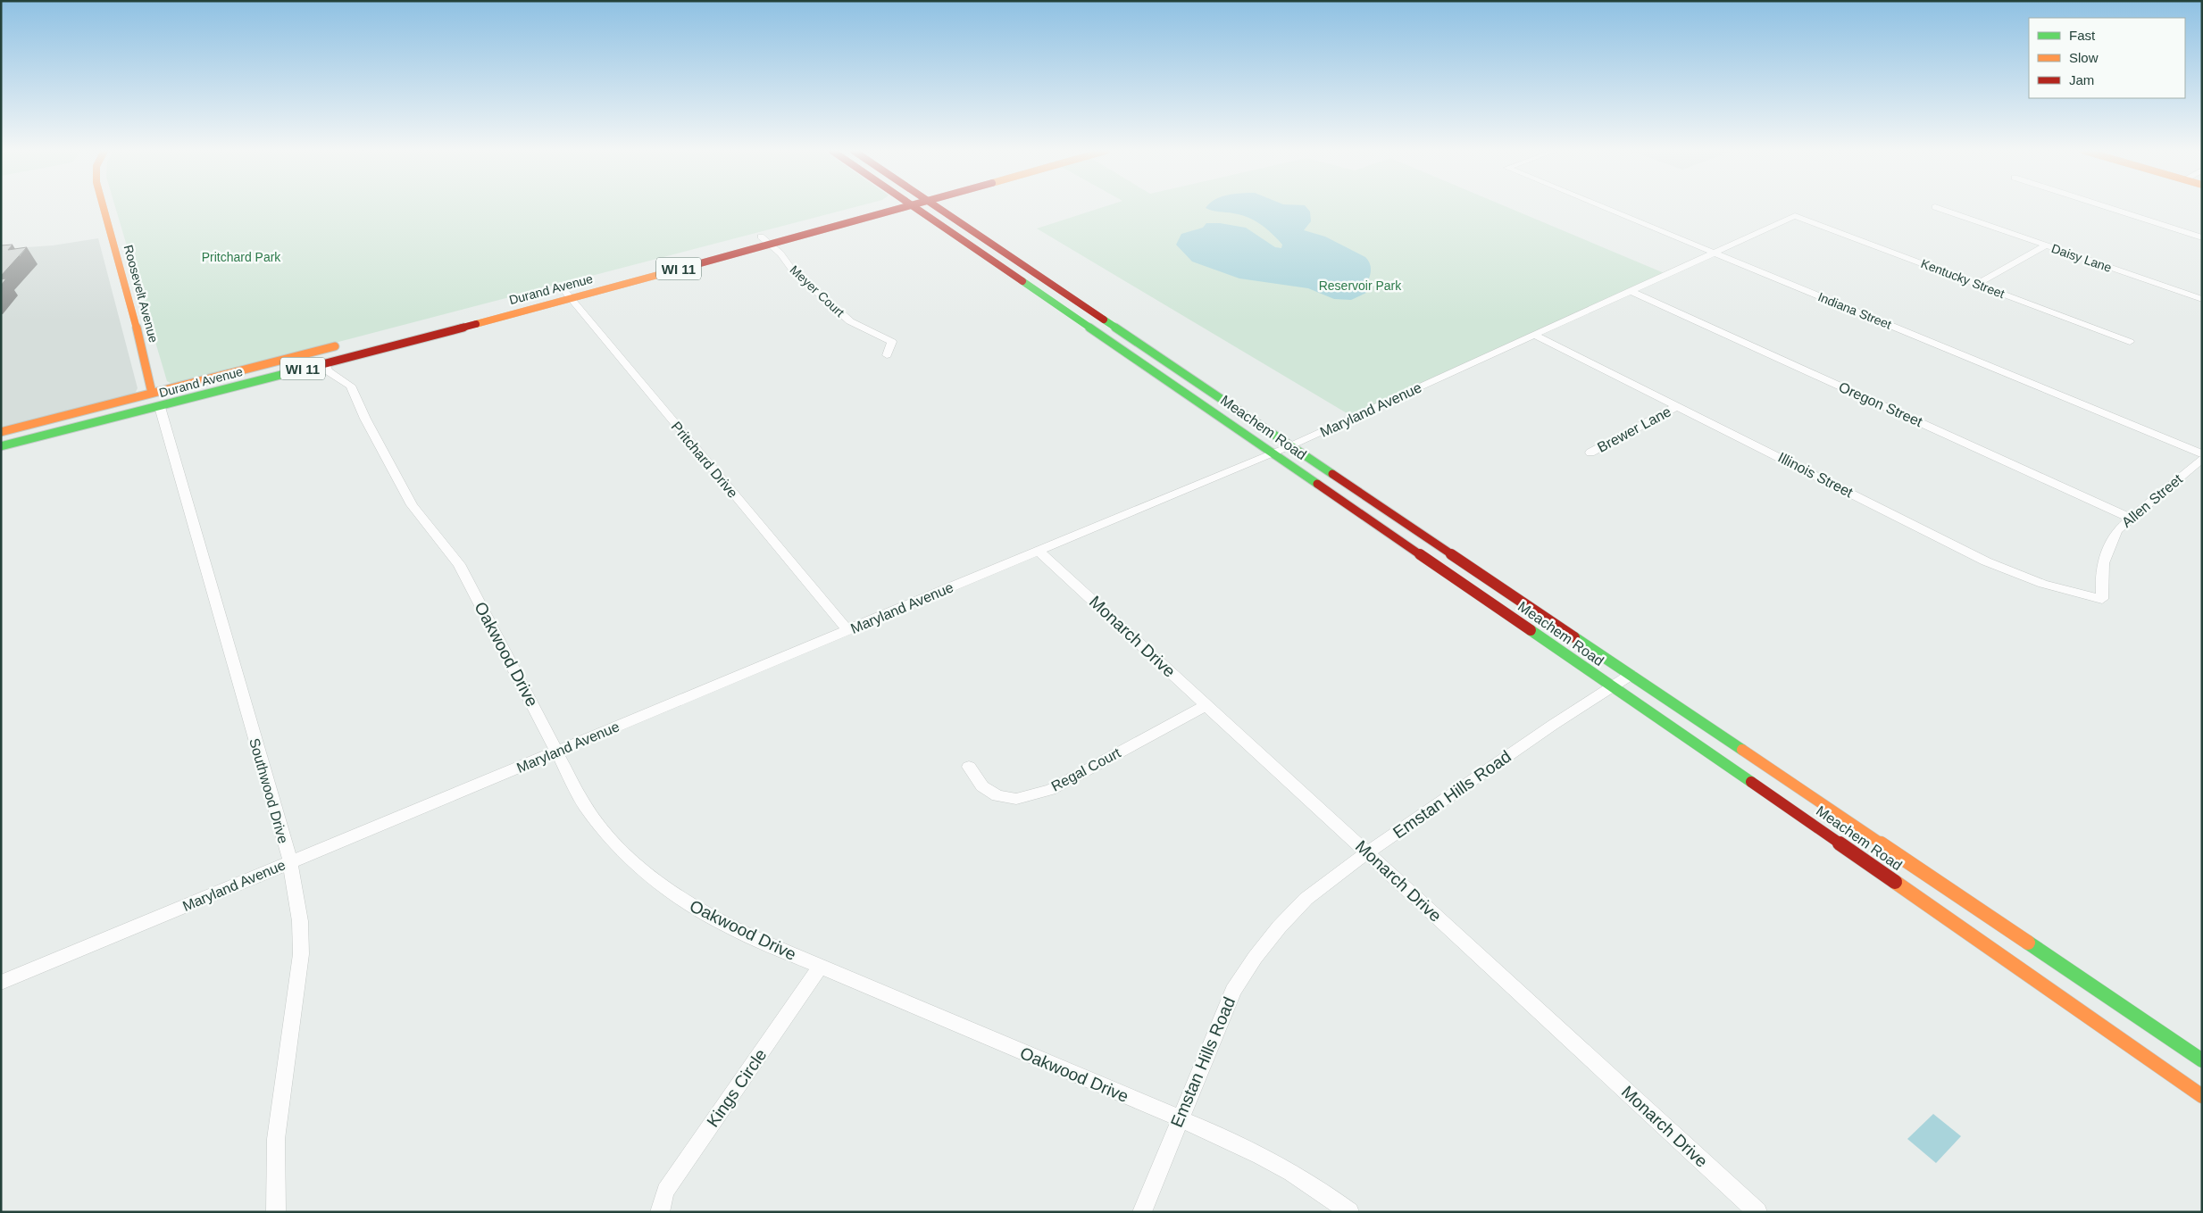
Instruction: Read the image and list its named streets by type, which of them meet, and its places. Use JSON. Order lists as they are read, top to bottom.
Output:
{
  "streets": {
    "street": [
      "Daisy Lane",
      "WI 11",
      "Kentucky Street",
      "Durand Avenue",
      "Meyer Court",
      "Roosevelt Avenue",
      "Indiana Street",
      "Oregon Street",
      "Maryland Avenue",
      "Meachem Road",
      "Brewer Lane",
      "Pritchard Drive",
      "Illinois Street",
      "Allen Street",
      "Monarch Drive",
      "Oakwood Drive",
      "Regal Court",
      "Southwood Drive",
      "Emstan Hills Road",
      "Kings Circle"
    ]
  },
  "crossings": [
    ["WI 11", "Meyer Court"],
    ["Kentucky Street", "Maryland Avenue"],
    ["Durand Avenue", "Meyer Court"],
    ["Durand Avenue", "Roosevelt Avenue"],
    ["Durand Avenue", "Pritchard Drive"],
    ["Durand Avenue", "Oakwood Drive"],
    ["Durand Avenue", "Southwood Drive"],
    ["Indiana Street", "Maryland Avenue"],
    ["Oregon Street", "Maryland Avenue"],
    ["Oregon Street", "Allen Street"],
    ["Maryland Avenue", "Meachem Road"],
    ["Maryland Avenue", "Pritchard Drive"],
    ["Maryland Avenue", "Illinois Street"],
    ["Maryland Avenue", "Monarch Drive"],
    ["Maryland Avenue", "Oakwood Drive"],
    ["Maryland Avenue", "Southwood Drive"],
    ["Meachem Road", "Emstan Hills Road"],
    ["Brewer Lane", "Illinois Street"],
    ["Illinois Street", "Allen Street"],
    ["Monarch Drive", "Regal Court"],
    ["Monarch Drive", "Emstan Hills Road"],
    ["Oakwood Drive", "Emstan Hills Road"],
    ["Oakwood Drive", "Kings Circle"]
  ],
  "parks": ["Pritchard Park", "Reservoir Park"],
  "legend": ["Fast", "Slow", "Jam"]
}
